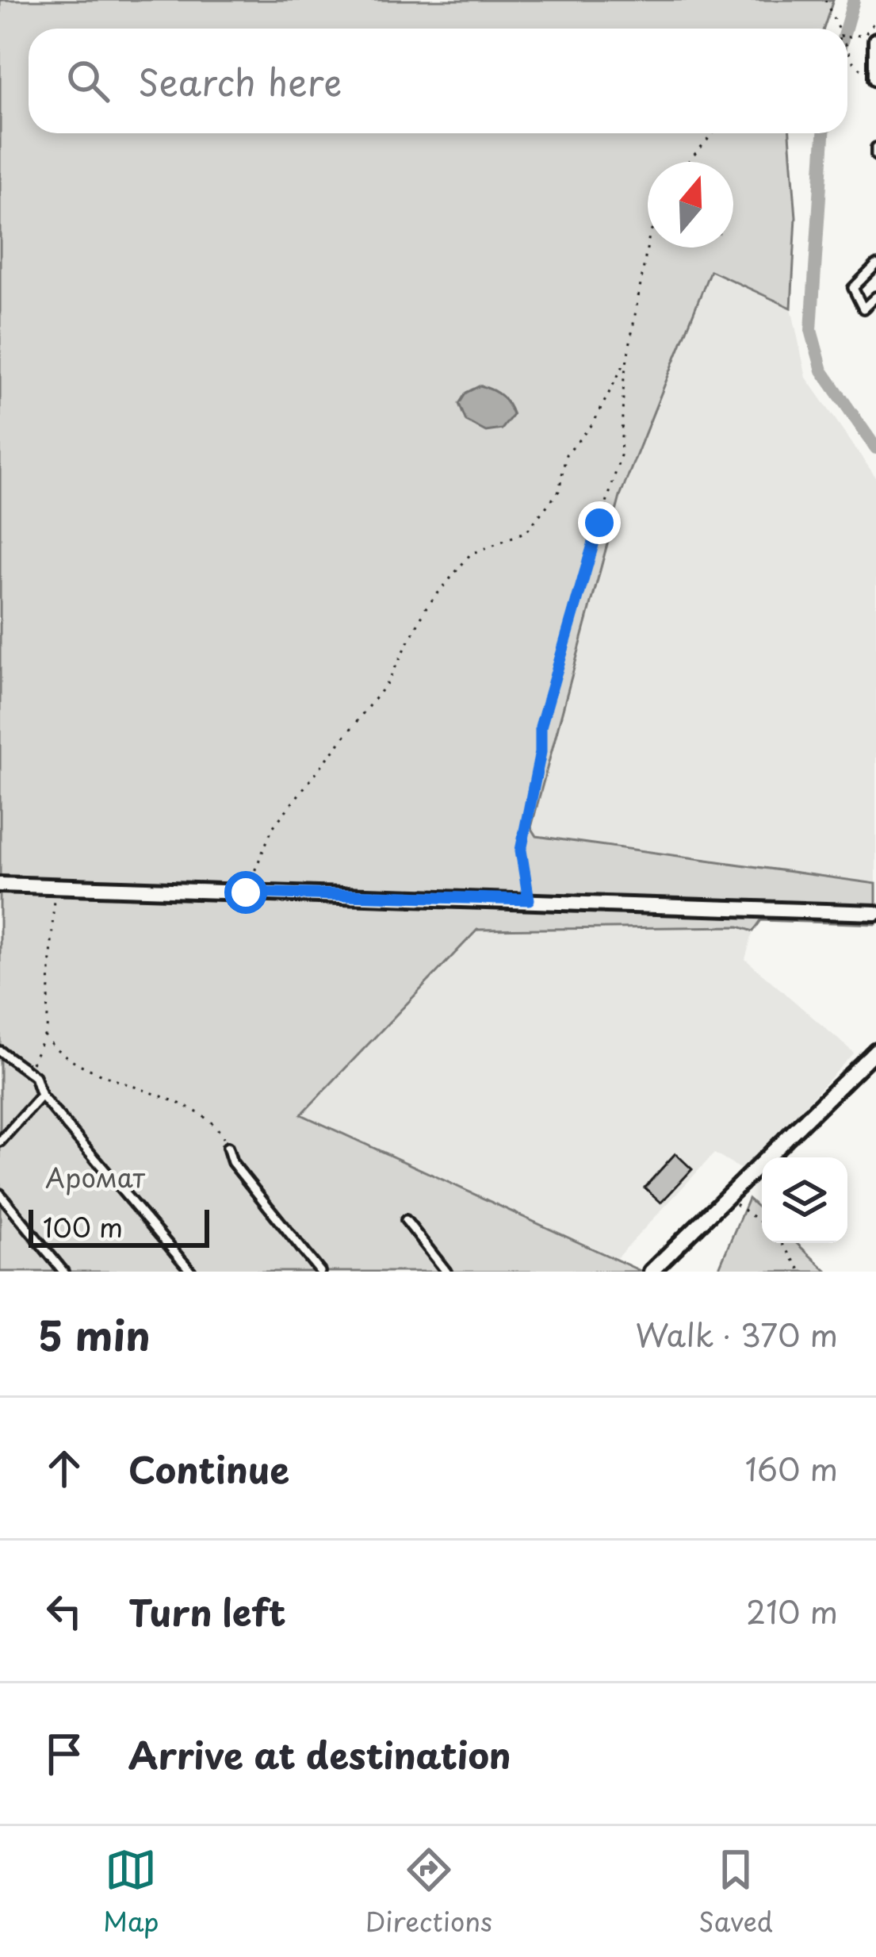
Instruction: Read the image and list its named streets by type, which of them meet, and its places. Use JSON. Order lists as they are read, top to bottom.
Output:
{
  "parks": ["Аромат"],
  "scale_bar": "100 m",
  "north": "top",
  "page": {
    "search": "Search here",
    "scale": "100 m",
    "heading": ["5 min", "Walk · 370 m"],
    "list": [
      ["Continue", "160 m"],
      ["Turn left", "210 m"],
      "Arrive at destination"
    ],
    "nav": ["Map", "Directions", "Saved"]
  }
}
